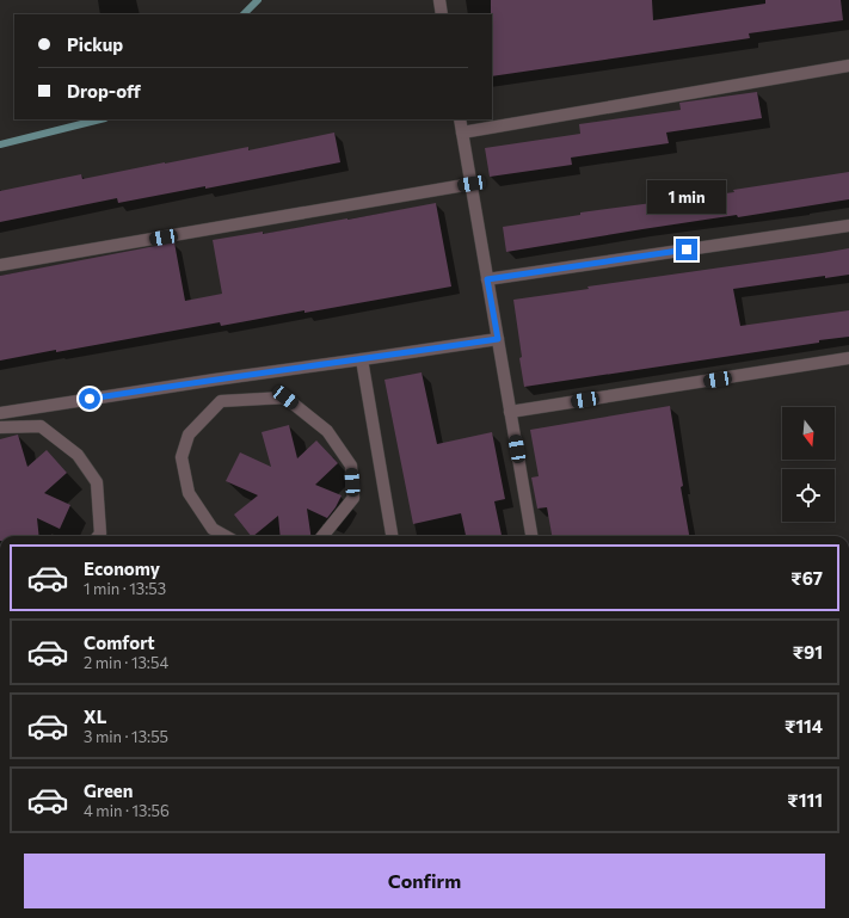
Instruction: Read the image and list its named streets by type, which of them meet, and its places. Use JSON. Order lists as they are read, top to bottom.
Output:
{
  "north": "bottom",
  "page": {
    "banner": ["Pickup", "Drop-off"],
    "bubble": "1 min",
    "list": [
      {
        "name": "Economy",
        "note": "1 min · 13:53",
        "value": "₹67"
      },
      {
        "name": "Comfort",
        "note": "2 min · 13:54",
        "value": "₹91"
      },
      {
        "name": "XL",
        "note": "3 min · 13:55",
        "value": "₹114"
      },
      {
        "name": "Green",
        "note": "4 min · 13:56",
        "value": "₹111"
      }
    ],
    "buttons": "Confirm"
  }
}
